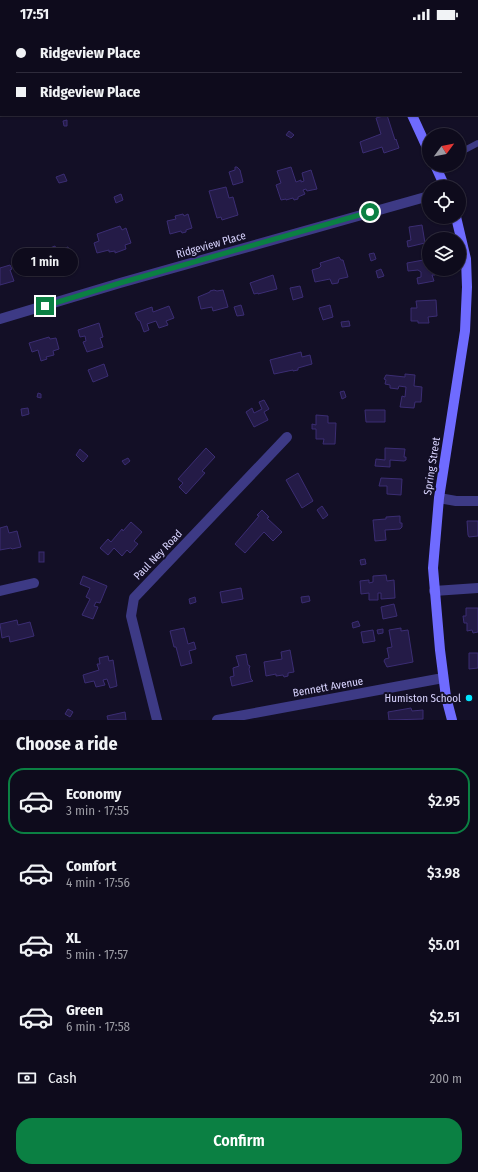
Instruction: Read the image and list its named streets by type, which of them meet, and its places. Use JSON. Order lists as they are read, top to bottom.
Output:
{
  "streets": {
    "street": [
      "Ridgeview Place",
      "Spring Street",
      "Paul Ney Road",
      "Bennett Avenue"
    ]
  },
  "crossings": [
    ["Spring Street", "Bennett Avenue"]
  ],
  "places": ["Humiston School"],
  "north": "top right",
  "page": {
    "status": "17:51",
    "banner": ["Ridgeview Place", "Ridgeview Place"],
    "bubble": "1 min",
    "heading": "Choose a ride",
    "list": [
      {
        "name": "Economy",
        "note": "3 min · 17:55",
        "value": "$2.95"
      },
      {
        "name": "Comfort",
        "note": "4 min · 17:56",
        "value": "$3.98"
      },
      {
        "name": "XL",
        "note": "5 min · 17:57",
        "value": "$5.01"
      },
      {
        "name": "Green",
        "note": "6 min · 17:58",
        "value": "$2.51"
      }
    ],
    "pay": ["Cash", "200 m"],
    "buttons": "Confirm"
  }
}
